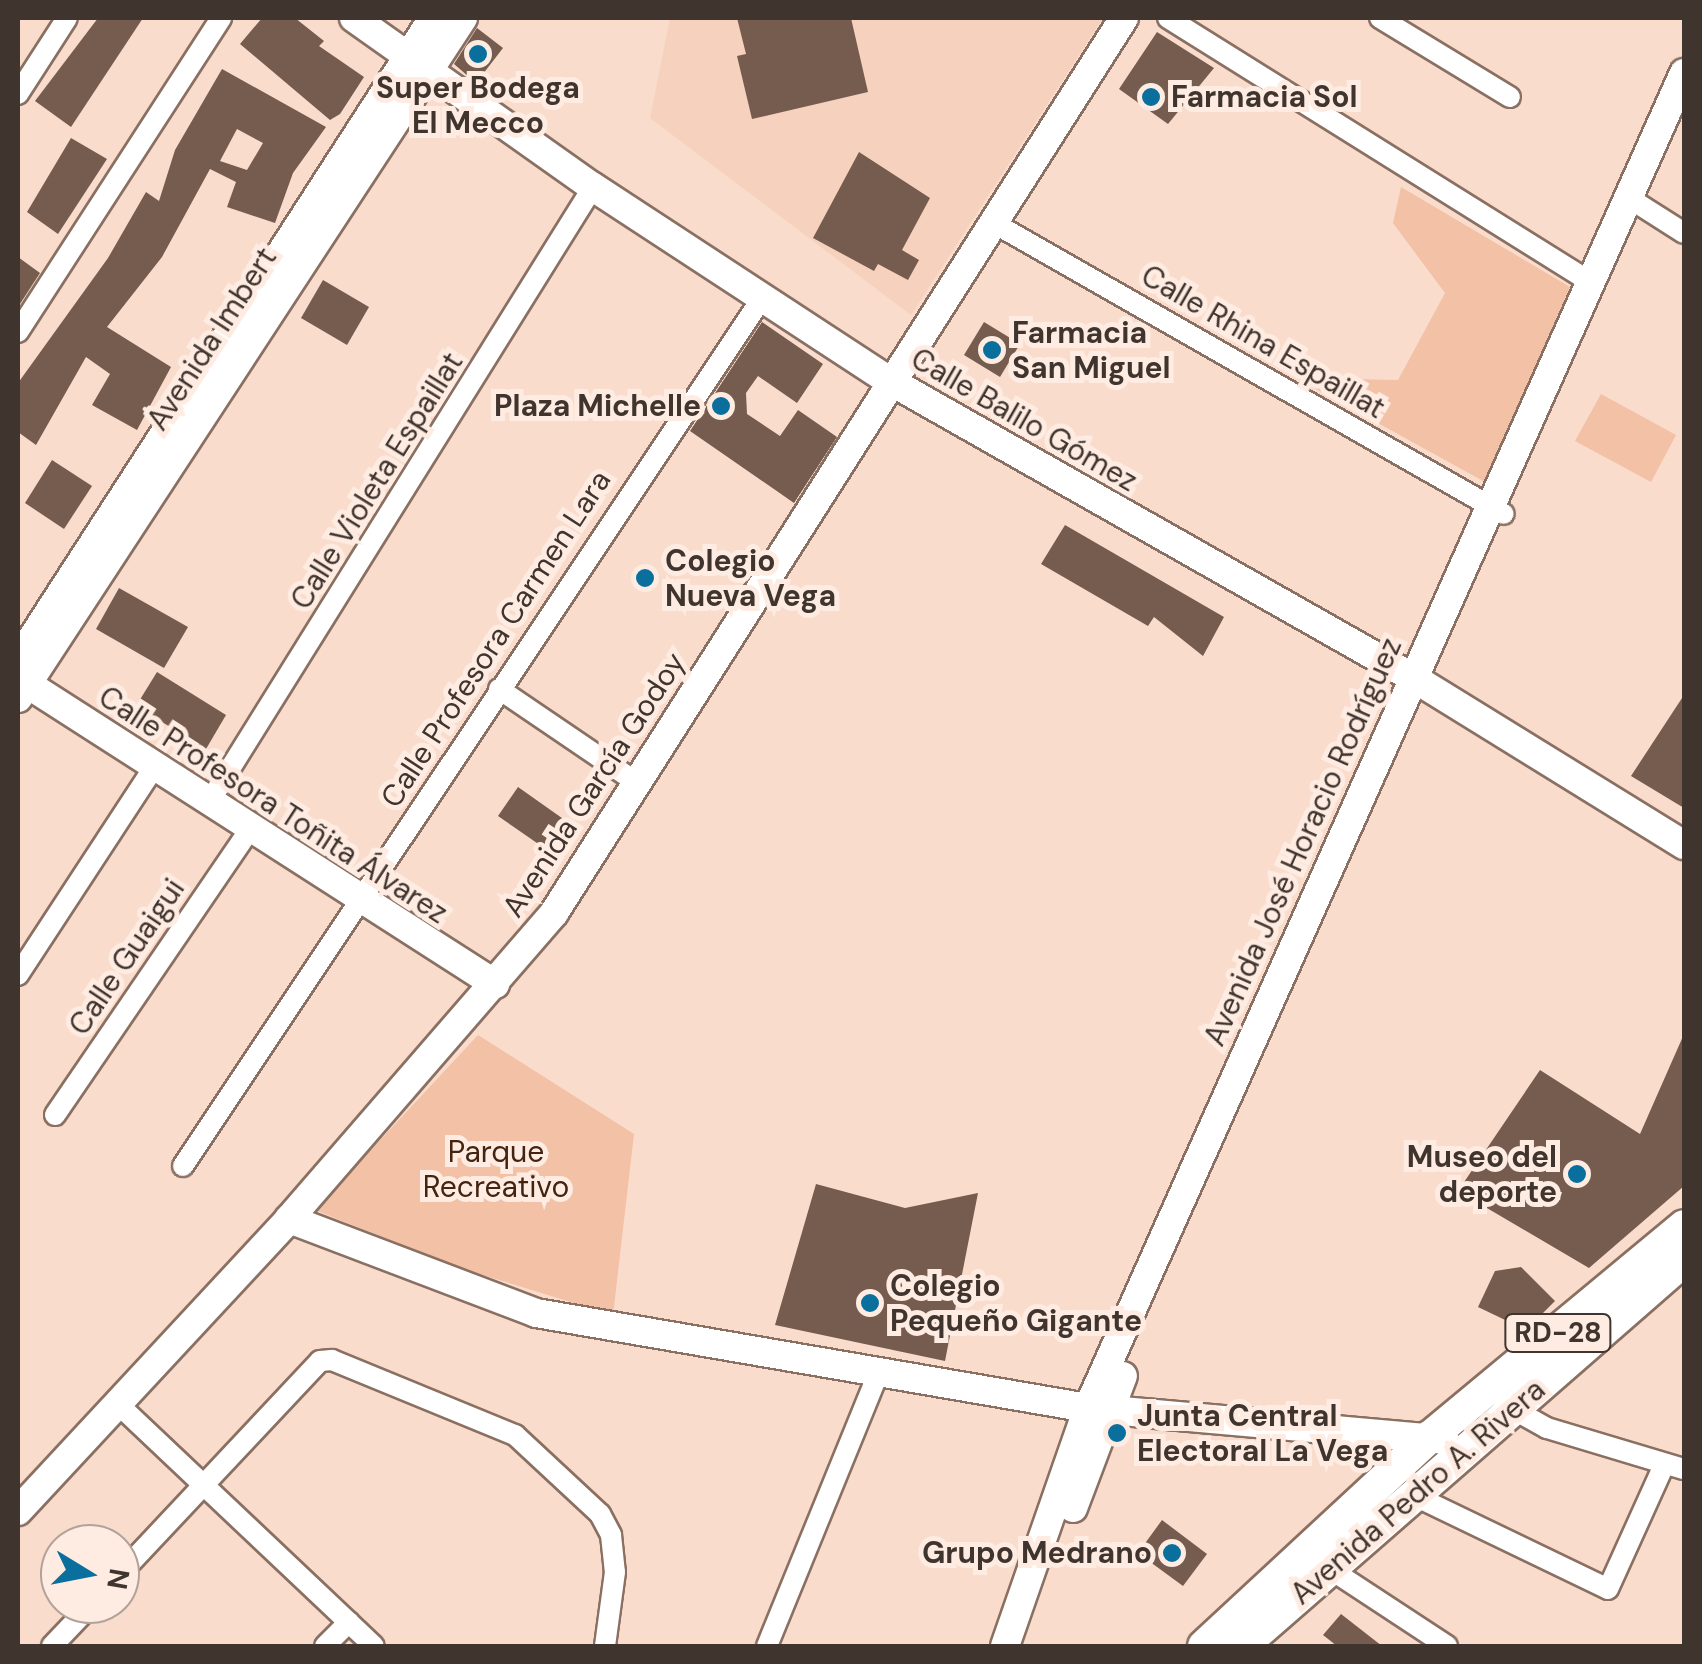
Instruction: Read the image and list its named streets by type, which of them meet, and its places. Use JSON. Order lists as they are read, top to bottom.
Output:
{
  "streets": {
    "main road": ["RD-28", "Avenida Pedro A. Rivera"],
    "street": [
      "Avenida Imbert",
      "Calle Rhina Espaillat",
      "Calle Balilo Gómez",
      "Calle Violeta Espaillat",
      "Calle Profesora Carmen Lara",
      "Avenida García Godoy",
      "Calle Profesora Toñita Álvarez",
      "Avenida José Horacio Rodríguez",
      "Calle Guaigui"
    ]
  },
  "crossings": [
    ["Avenida Imbert", "Calle Balilo Gómez"],
    ["Avenida Imbert", "Calle Profesora Toñita Álvarez"],
    ["Calle Rhina Espaillat", "Avenida García Godoy"],
    ["Calle Rhina Espaillat", "Avenida José Horacio Rodríguez"],
    ["Calle Balilo Gómez", "Calle Violeta Espaillat"],
    ["Calle Balilo Gómez", "Calle Profesora Carmen Lara"],
    ["Calle Balilo Gómez", "Avenida García Godoy"],
    ["Calle Balilo Gómez", "Avenida José Horacio Rodríguez"],
    ["Calle Violeta Espaillat", "Calle Profesora Toñita Álvarez"],
    ["Calle Profesora Carmen Lara", "Calle Profesora Toñita Álvarez"],
    ["Avenida García Godoy", "Calle Profesora Toñita Álvarez"],
    ["Calle Profesora Toñita Álvarez", "Calle Guaigui"]
  ],
  "parks": ["Parque Recreativo"],
  "places": [
    "Super Bodega El Mecco",
    "Farmacia Sol",
    "Farmacia San Miguel",
    "Plaza Michelle",
    "Colegio Nueva Vega",
    "Museo del deporte",
    "Colegio Pequeño Gigante",
    "Junta Central Electoral La Vega",
    "Grupo Medrano"
  ],
  "north": "right"
}
